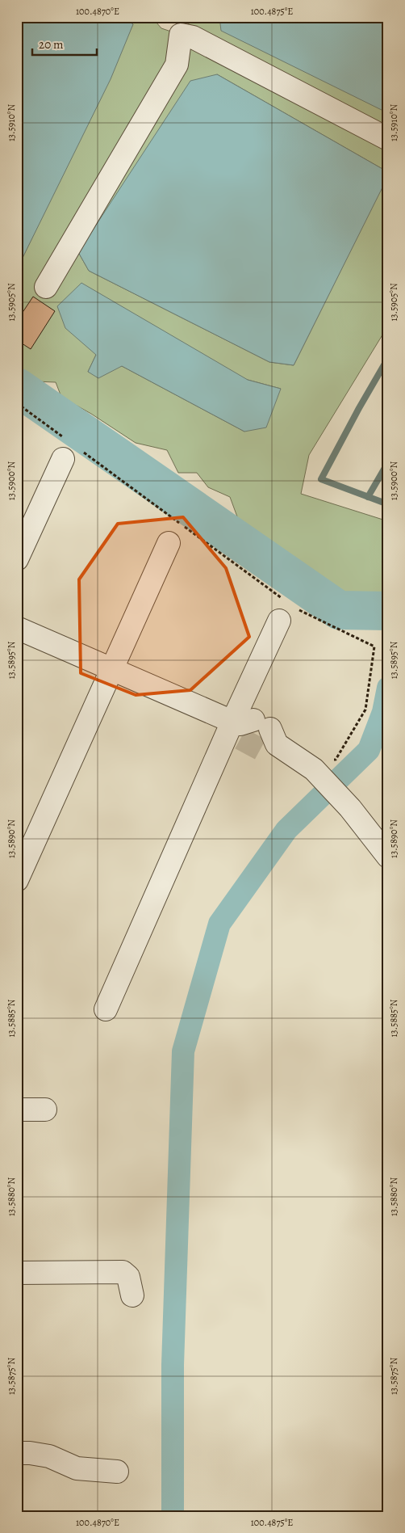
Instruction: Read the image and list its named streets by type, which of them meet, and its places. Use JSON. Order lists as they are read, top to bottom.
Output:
{
  "scale_bar": "20 m",
  "coordinates": [
    "100.4870°E",
    "100.4875°E",
    "13.5910°N",
    "13.5905°N",
    "13.5900°N",
    "13.5895°N",
    "13.5890°N",
    "13.5885°N",
    "13.5880°N",
    "13.5875°N"
  ]
}
